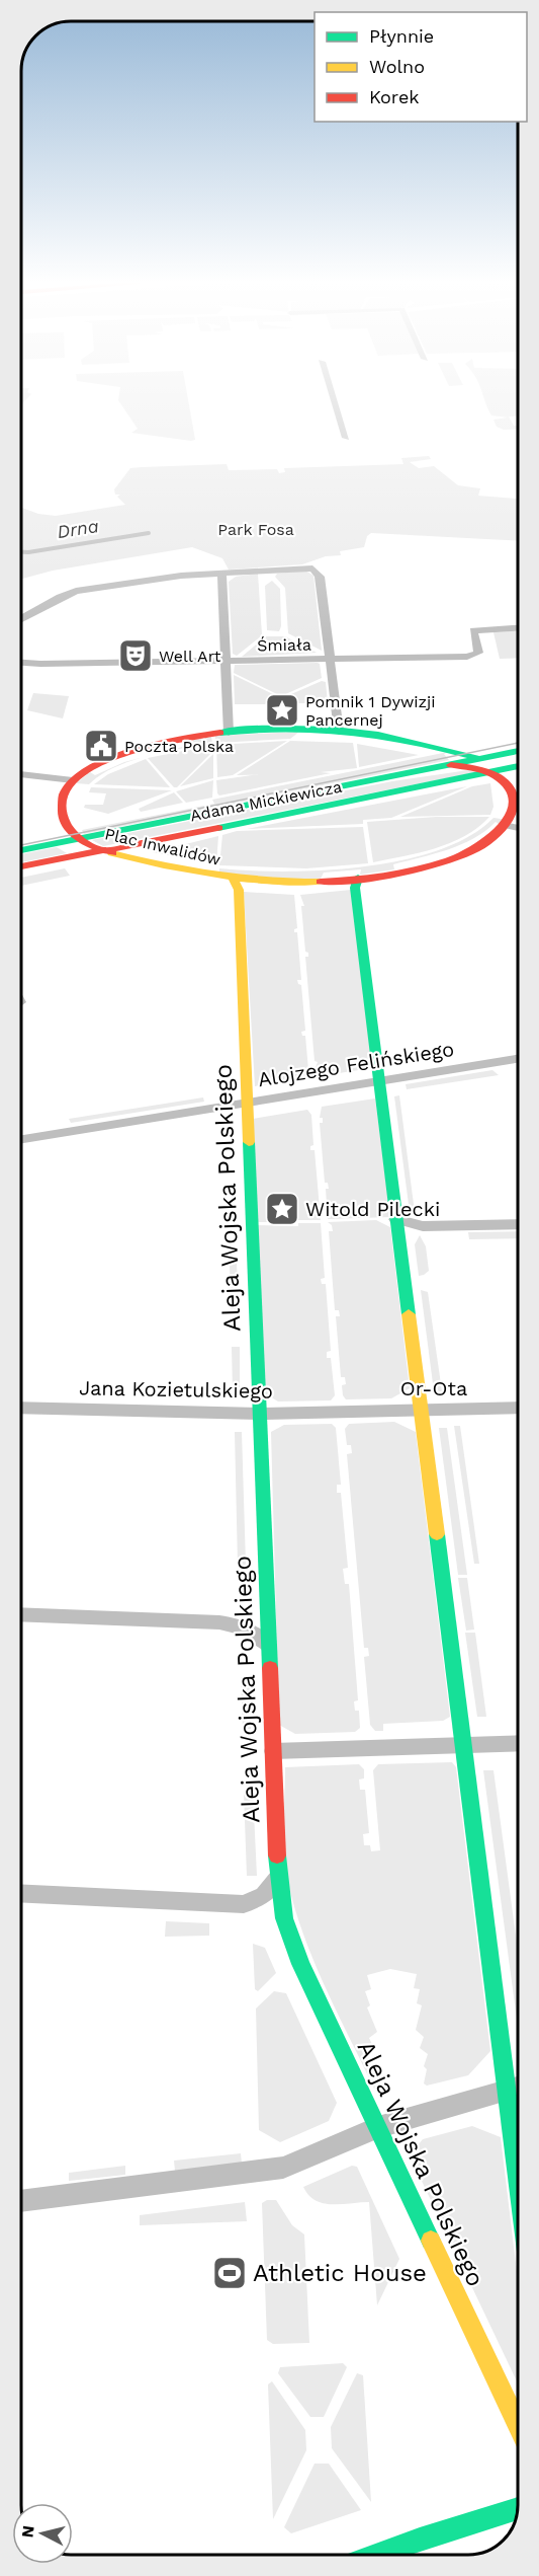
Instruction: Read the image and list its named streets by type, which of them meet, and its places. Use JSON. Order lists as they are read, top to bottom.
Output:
{
  "streets": {
    "street": [
      "Śmiała",
      "Adama Mickiewicza",
      "Plac Inwalidów",
      "Alojzego Felińskiego",
      "Aleja Wojska Polskiego",
      "Or-Ota",
      "Jana Kozietulskiego"
    ]
  },
  "crossings": [
    ["Adama Mickiewicza", "Plac Inwalidów"],
    ["Plac Inwalidów", "Aleja Wojska Polskiego"],
    ["Alojzego Felińskiego", "Aleja Wojska Polskiego"],
    ["Aleja Wojska Polskiego", "Jana Kozietulskiego"],
    ["Or-Ota", "Jana Kozietulskiego"]
  ],
  "water": ["Drna"],
  "parks": ["Park Fosa"],
  "places": {
    "theatre": ["Well Art"],
    "place": ["Pomnik 1 Dywizji Pancernej", "Witold Pilecki"],
    "public building": ["Poczta Polska"],
    "sports": ["Athletic House"]
  },
  "legend": ["Płynnie", "Wolno", "Korek"],
  "north": "left"
}
